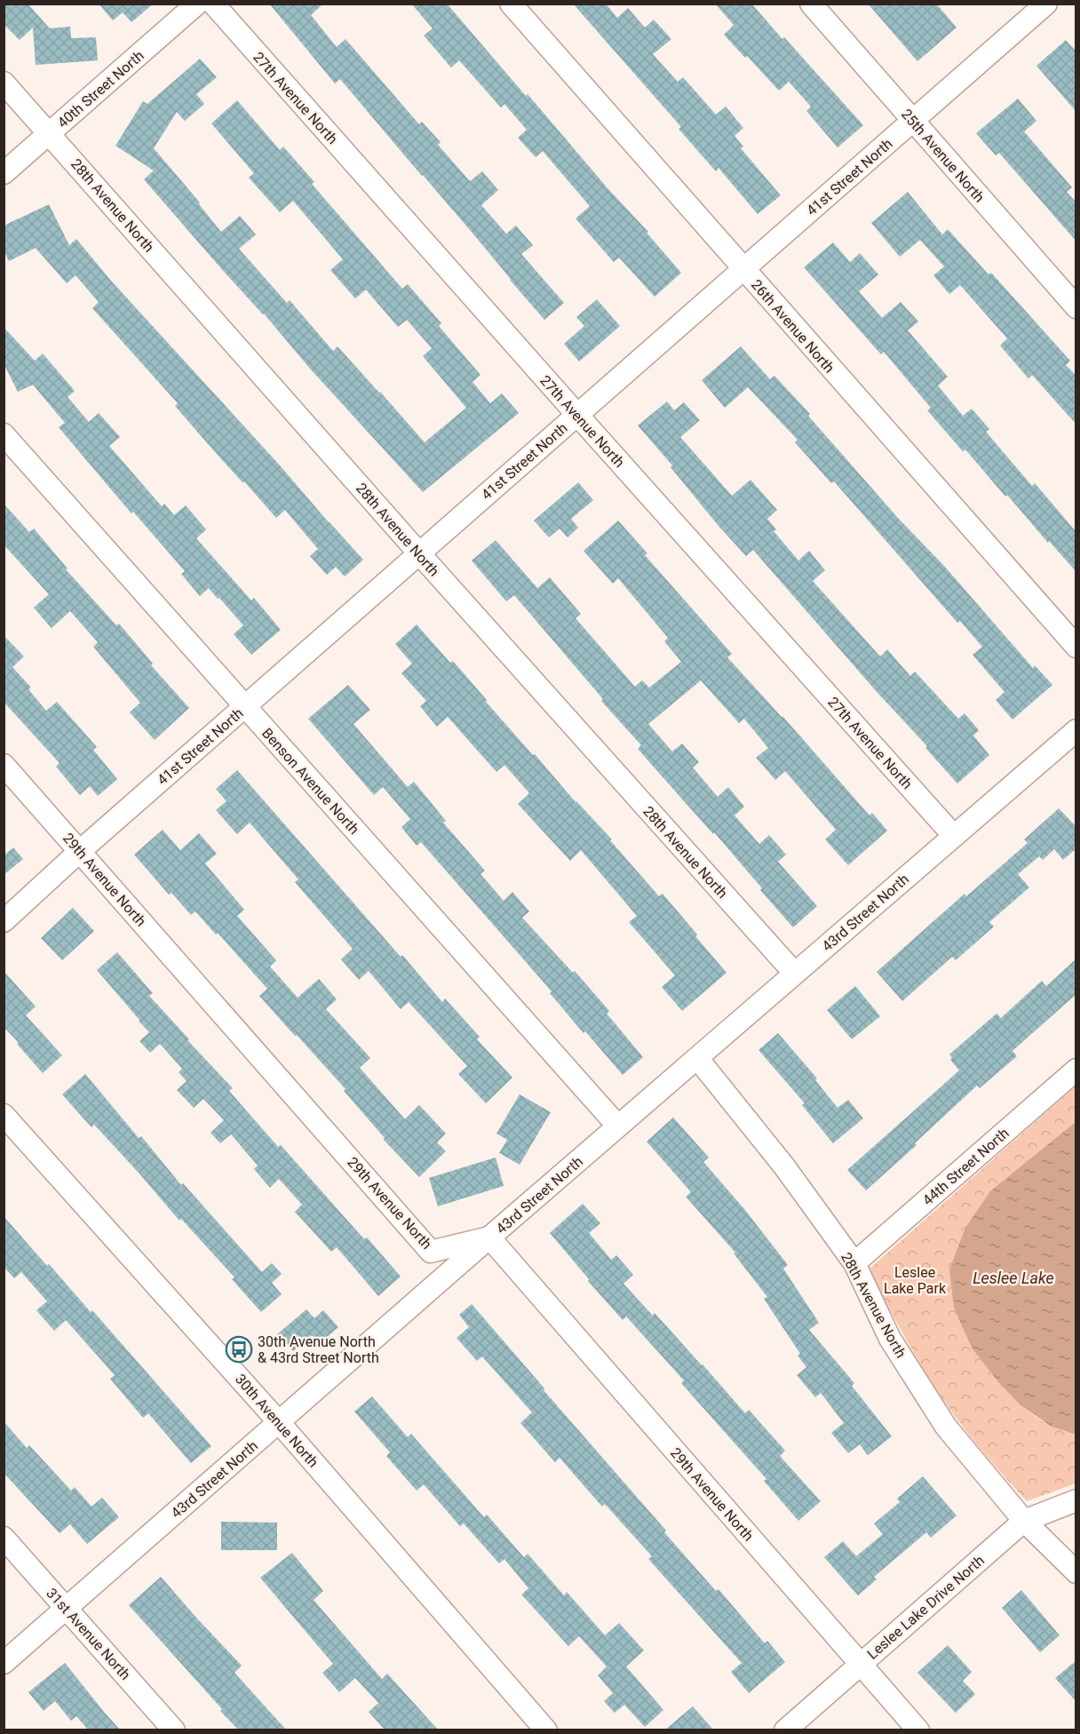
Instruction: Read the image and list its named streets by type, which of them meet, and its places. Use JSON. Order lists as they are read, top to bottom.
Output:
{
  "streets": {
    "street": [
      "40th Street North",
      "27th Avenue North",
      "25th Avenue North",
      "41st Street North",
      "28th Avenue North",
      "26th Avenue North",
      "Benson Avenue North",
      "29th Avenue North",
      "43rd Street North",
      "44th Street North",
      "30th Avenue North",
      "Leslee Lake Drive North",
      "31st Avenue North"
    ]
  },
  "crossings": [
    ["40th Street North", "28th Avenue North"],
    ["27th Avenue North", "41st Street North"],
    ["27th Avenue North", "43rd Street North"],
    ["25th Avenue North", "41st Street North"],
    ["41st Street North", "28th Avenue North"],
    ["41st Street North", "26th Avenue North"],
    ["41st Street North", "Benson Avenue North"],
    ["41st Street North", "29th Avenue North"],
    ["28th Avenue North", "43rd Street North"],
    ["28th Avenue North", "44th Street North"],
    ["28th Avenue North", "Leslee Lake Drive North"],
    ["Benson Avenue North", "43rd Street North"],
    ["29th Avenue North", "43rd Street North"],
    ["29th Avenue North", "Leslee Lake Drive North"],
    ["43rd Street North", "30th Avenue North"],
    ["43rd Street North", "31st Avenue North"]
  ],
  "water": ["Leslee Lake"],
  "parks": ["Leslee Lake Park"],
  "places": {
    "bus stop": ["30th Avenue North & 43rd Street North"]
  }
}
